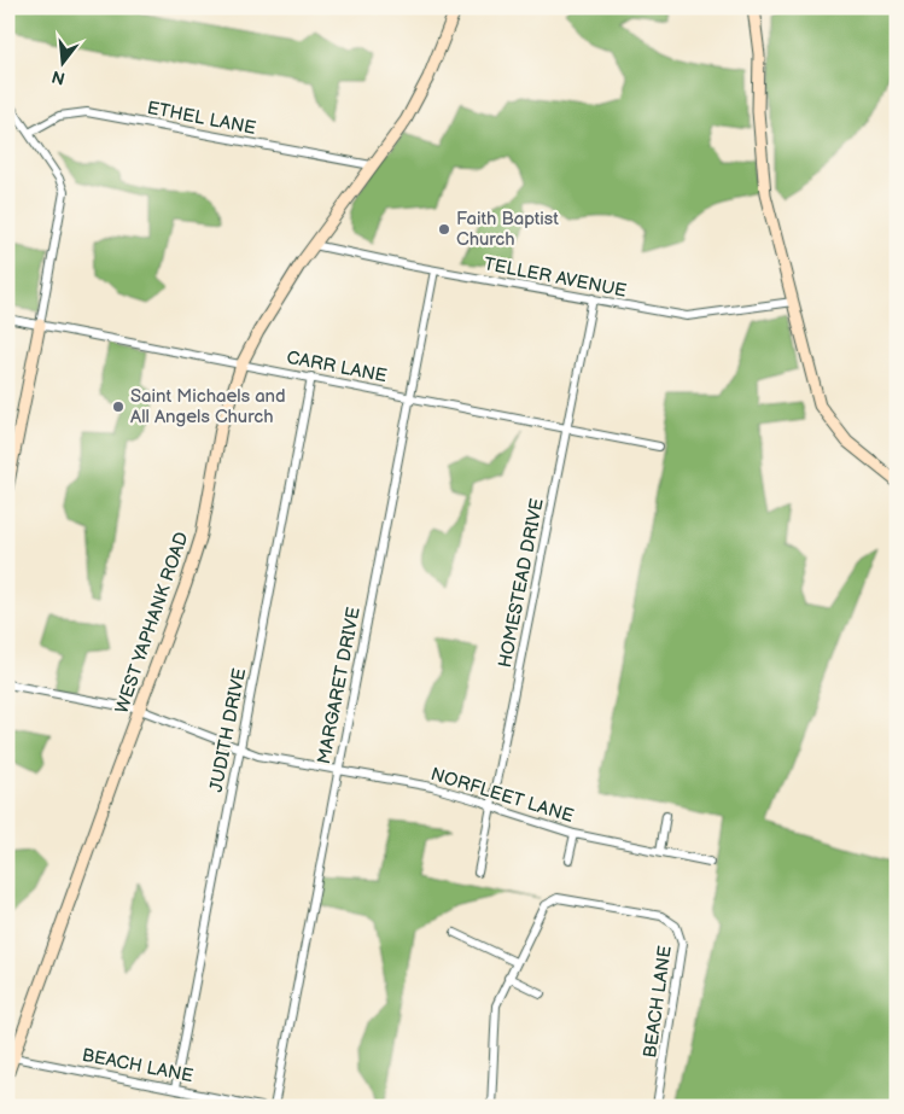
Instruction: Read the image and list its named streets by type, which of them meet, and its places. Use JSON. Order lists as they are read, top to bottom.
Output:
{
  "streets": {
    "street": [
      "ETHEL LANE",
      "TELLER AVENUE",
      "CARR LANE",
      "HOMESTEAD DRIVE",
      "WEST YAPHANK ROAD",
      "MARGARET DRIVE",
      "JUDITH DRIVE",
      "NORFLEET LANE",
      "BEACH LANE"
    ]
  },
  "crossings": [
    ["ETHEL LANE", "WEST YAPHANK ROAD"],
    ["TELLER AVENUE", "HOMESTEAD DRIVE"],
    ["TELLER AVENUE", "WEST YAPHANK ROAD"],
    ["TELLER AVENUE", "MARGARET DRIVE"],
    ["CARR LANE", "HOMESTEAD DRIVE"],
    ["CARR LANE", "WEST YAPHANK ROAD"],
    ["CARR LANE", "MARGARET DRIVE"],
    ["CARR LANE", "JUDITH DRIVE"],
    ["HOMESTEAD DRIVE", "NORFLEET LANE"],
    ["WEST YAPHANK ROAD", "NORFLEET LANE"],
    ["WEST YAPHANK ROAD", "BEACH LANE"],
    ["MARGARET DRIVE", "NORFLEET LANE"],
    ["JUDITH DRIVE", "NORFLEET LANE"],
    ["JUDITH DRIVE", "BEACH LANE"]
  ],
  "places": ["Faith Baptist Church", "Saint Michaels and All Angels Church"],
  "north": "bottom"
}
